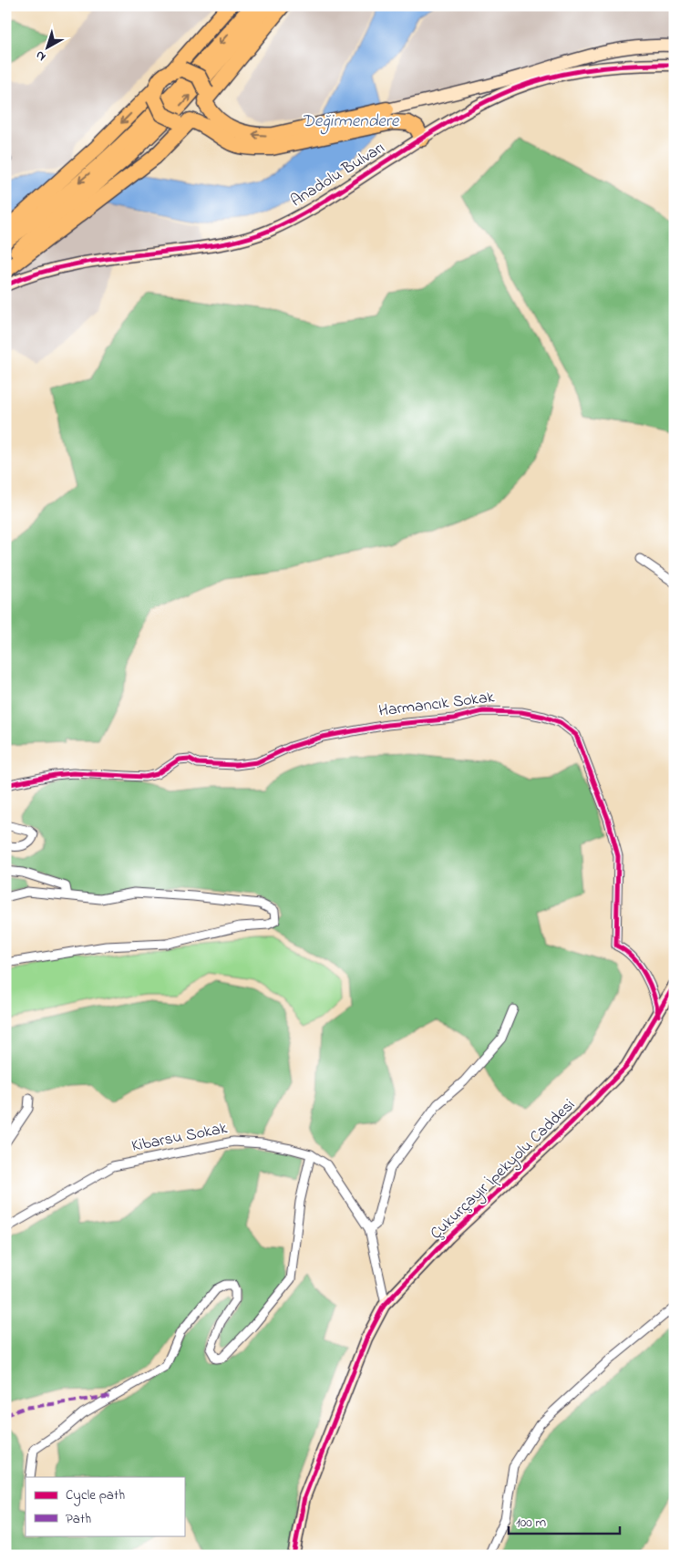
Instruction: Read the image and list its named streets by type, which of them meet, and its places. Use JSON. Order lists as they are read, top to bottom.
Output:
{
  "streets": {
    "street": [
      "Anadolu Bulvarı",
      "Harmancık Sokak",
      "Kibarsu Sokak",
      "Çukurçayır İpekyolu Caddesi"
    ]
  },
  "crossings": [
    ["Harmancık Sokak", "Çukurçayır İpekyolu Caddesi"],
    ["Kibarsu Sokak", "Çukurçayır İpekyolu Caddesi"]
  ],
  "water": ["Değirmendere"],
  "legend": ["Cycle path", "Path"],
  "scale_bar": "100 m",
  "north": "bottom left"
}
